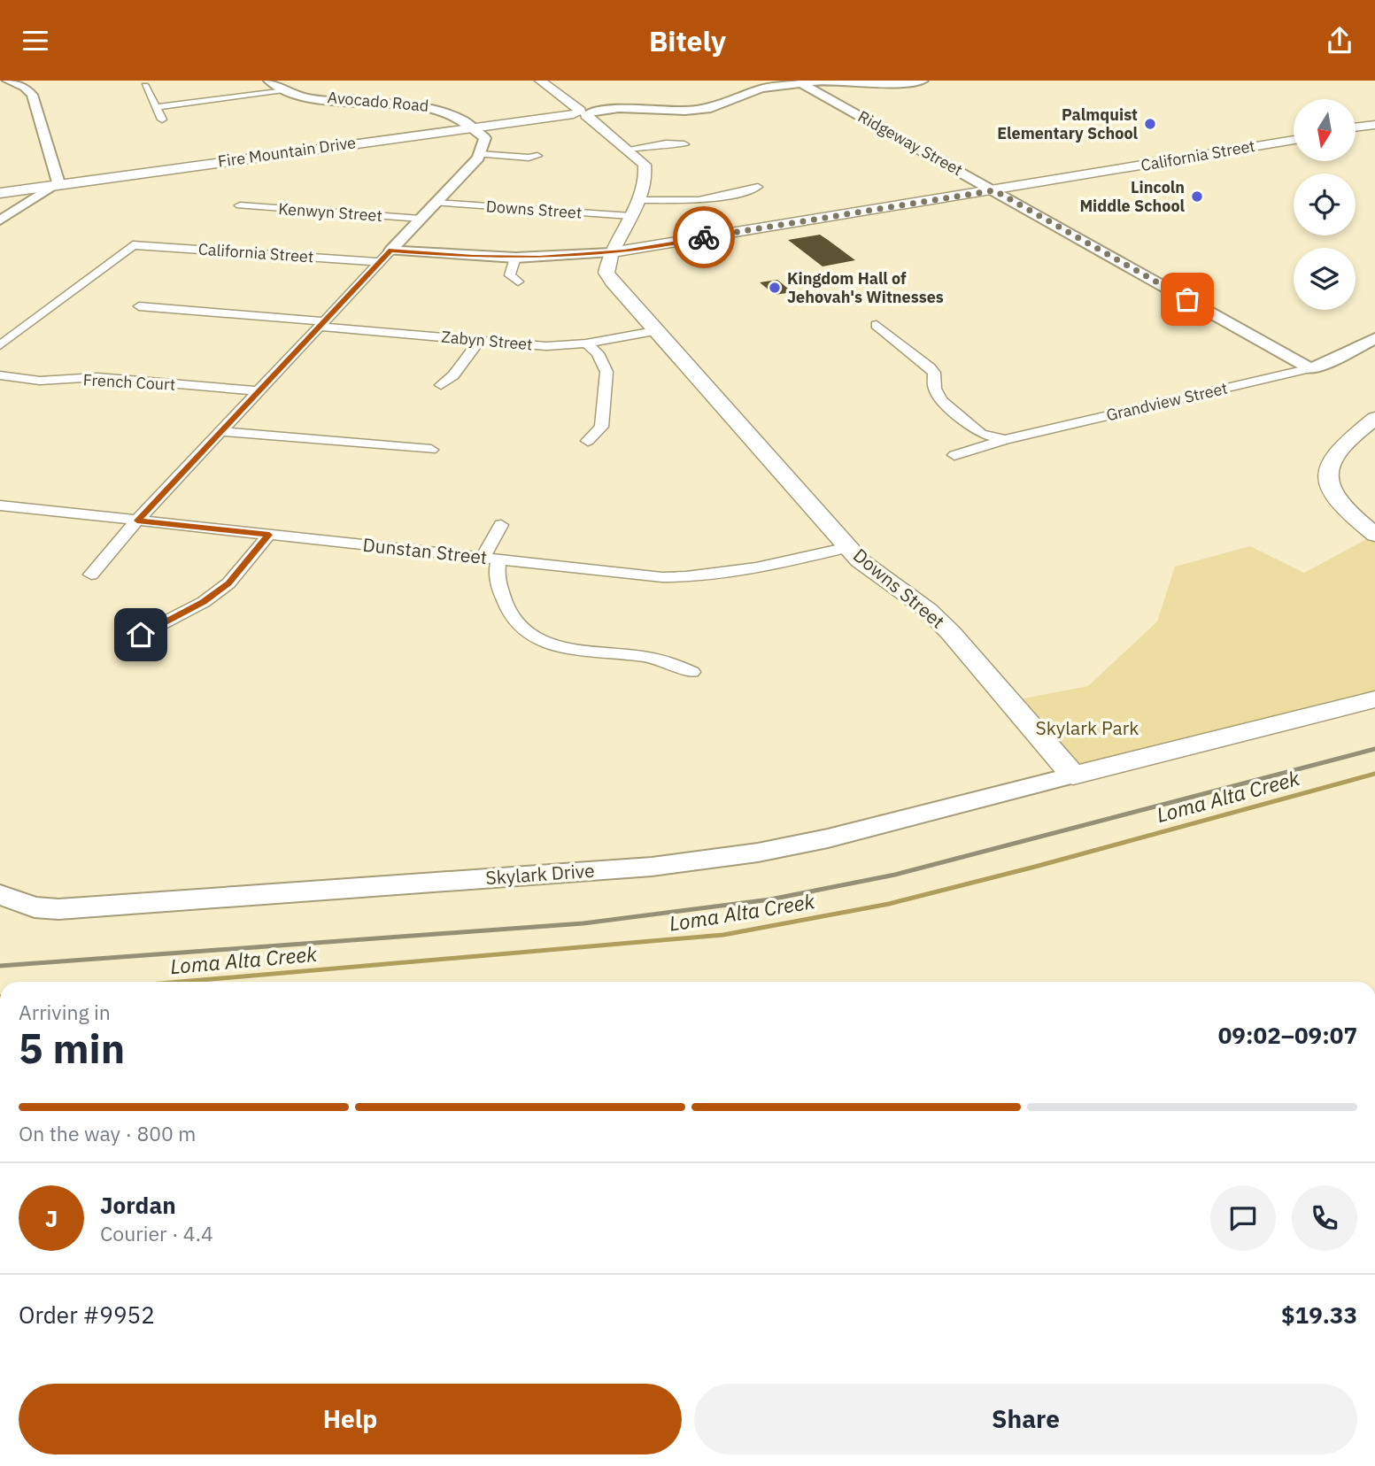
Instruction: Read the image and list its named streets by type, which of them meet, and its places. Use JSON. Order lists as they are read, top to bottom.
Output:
{
  "streets": {
    "main road": ["Fire Mountain Drive", "California Street", "Downs Street"],
    "street": [
      "Avocado Road",
      "Ridgeway Street",
      "Kenwyn Street",
      "Zabyn Street",
      "French Court",
      "Grandview Street",
      "Dunstan Street",
      "Skylark Drive"
    ]
  },
  "crossings": [
    ["Avocado Road", "Fire Mountain Drive"],
    ["Ridgeway Street", "Fire Mountain Drive"],
    ["Ridgeway Street", "California Street"],
    ["Ridgeway Street", "Grandview Street"],
    ["California Street", "Downs Street"],
    ["Downs Street", "Zabyn Street"],
    ["Downs Street", "Dunstan Street"],
    ["Downs Street", "Skylark Drive"]
  ],
  "water": ["Loma Alta Creek"],
  "parks": ["Skylark Park"],
  "places": ["Palmquist Elementary School", "Lincoln Middle School", "Kingdom Hall of Jehovah's Witnesses"],
  "north": "bottom",
  "page": {
    "header": "Bitely",
    "heading": ["5 min", "Arriving in", "09:02–09:07"],
    "panel": [
      "Jordan",
      "Courier · 4.4",
      "Order #9952",
      "$19.33"
    ],
    "bar": "On the way · 800 m",
    "round": "J",
    "buttons": ["Help", "Share"]
  }
}
